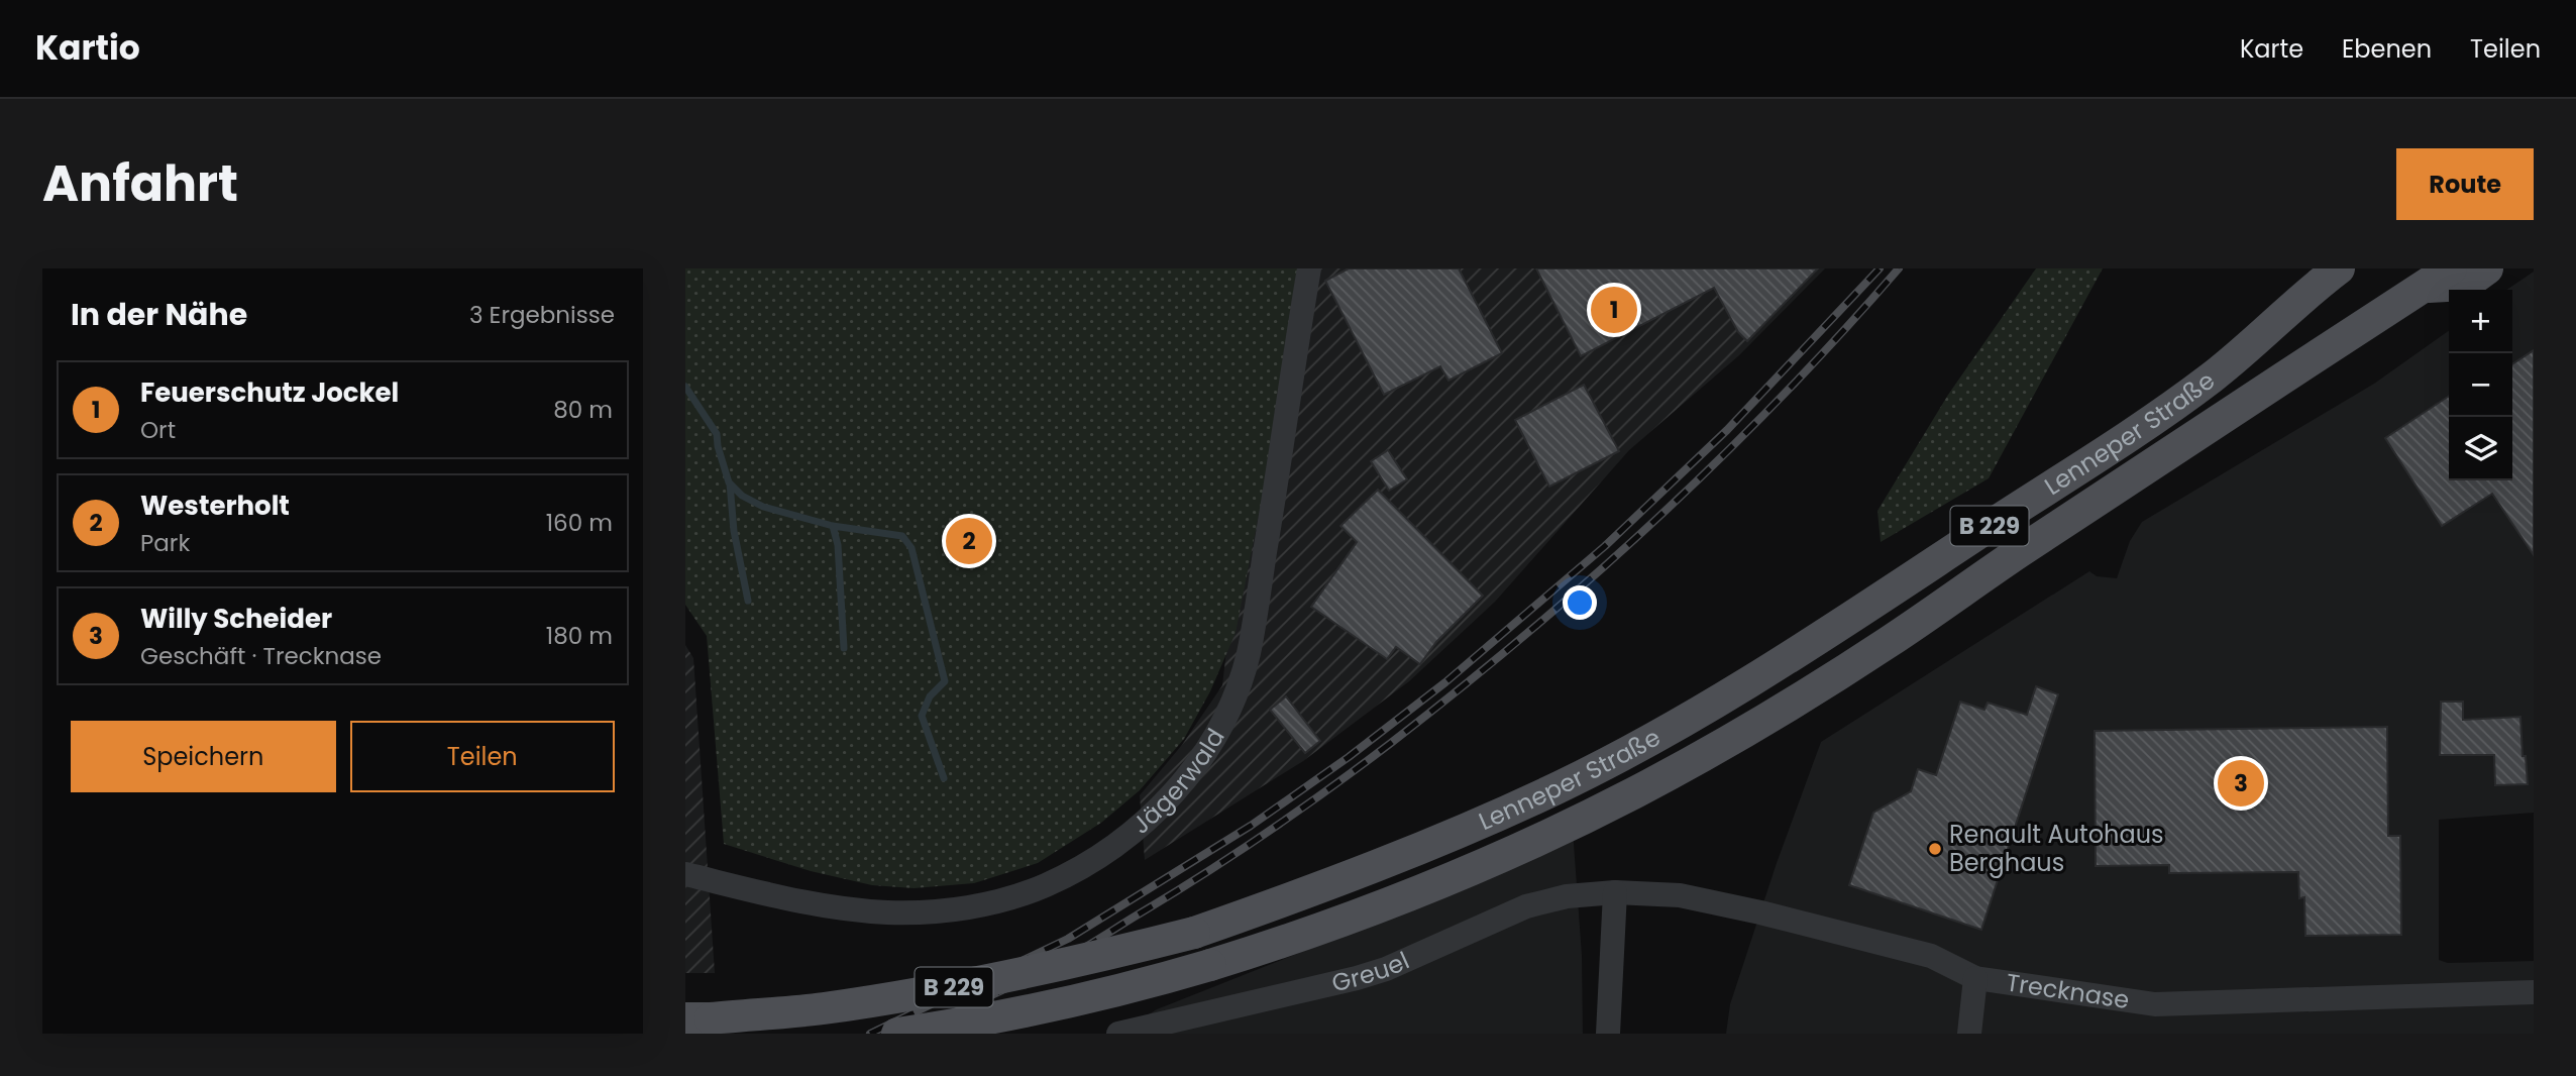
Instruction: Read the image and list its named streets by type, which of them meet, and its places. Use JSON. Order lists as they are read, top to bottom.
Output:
{
  "streets": {
    "main road": ["Lenneper Straße", "B 229"],
    "street": ["Jägerwald", "Greuel", "Trecknase"]
  },
  "crossings": [
    ["Greuel", "Trecknase"]
  ],
  "places": ["Renault Autohaus Berghaus"],
  "page": {
    "header": "Kartio",
    "nav": ["Karte", "Ebenen", "Teilen"],
    "title": "Anfahrt",
    "buttons": [
      "Route",
      ["Speichern", "Teilen"]
    ],
    "heading": ["In der Nähe", "3 Ergebnisse"],
    "pins": ["1", "2", "3"],
    "map_buttons": ["+", "−"],
    "list": [
      {
        "mark": "1",
        "name": "Feuerschutz Jockel",
        "note": "Ort",
        "value": "80 m"
      },
      {
        "mark": "2",
        "name": "Westerholt",
        "note": "Park",
        "value": "160 m"
      },
      {
        "mark": "3",
        "name": "Willy Scheider",
        "note": "Geschäft · Trecknase",
        "value": "180 m"
      }
    ]
  }
}
